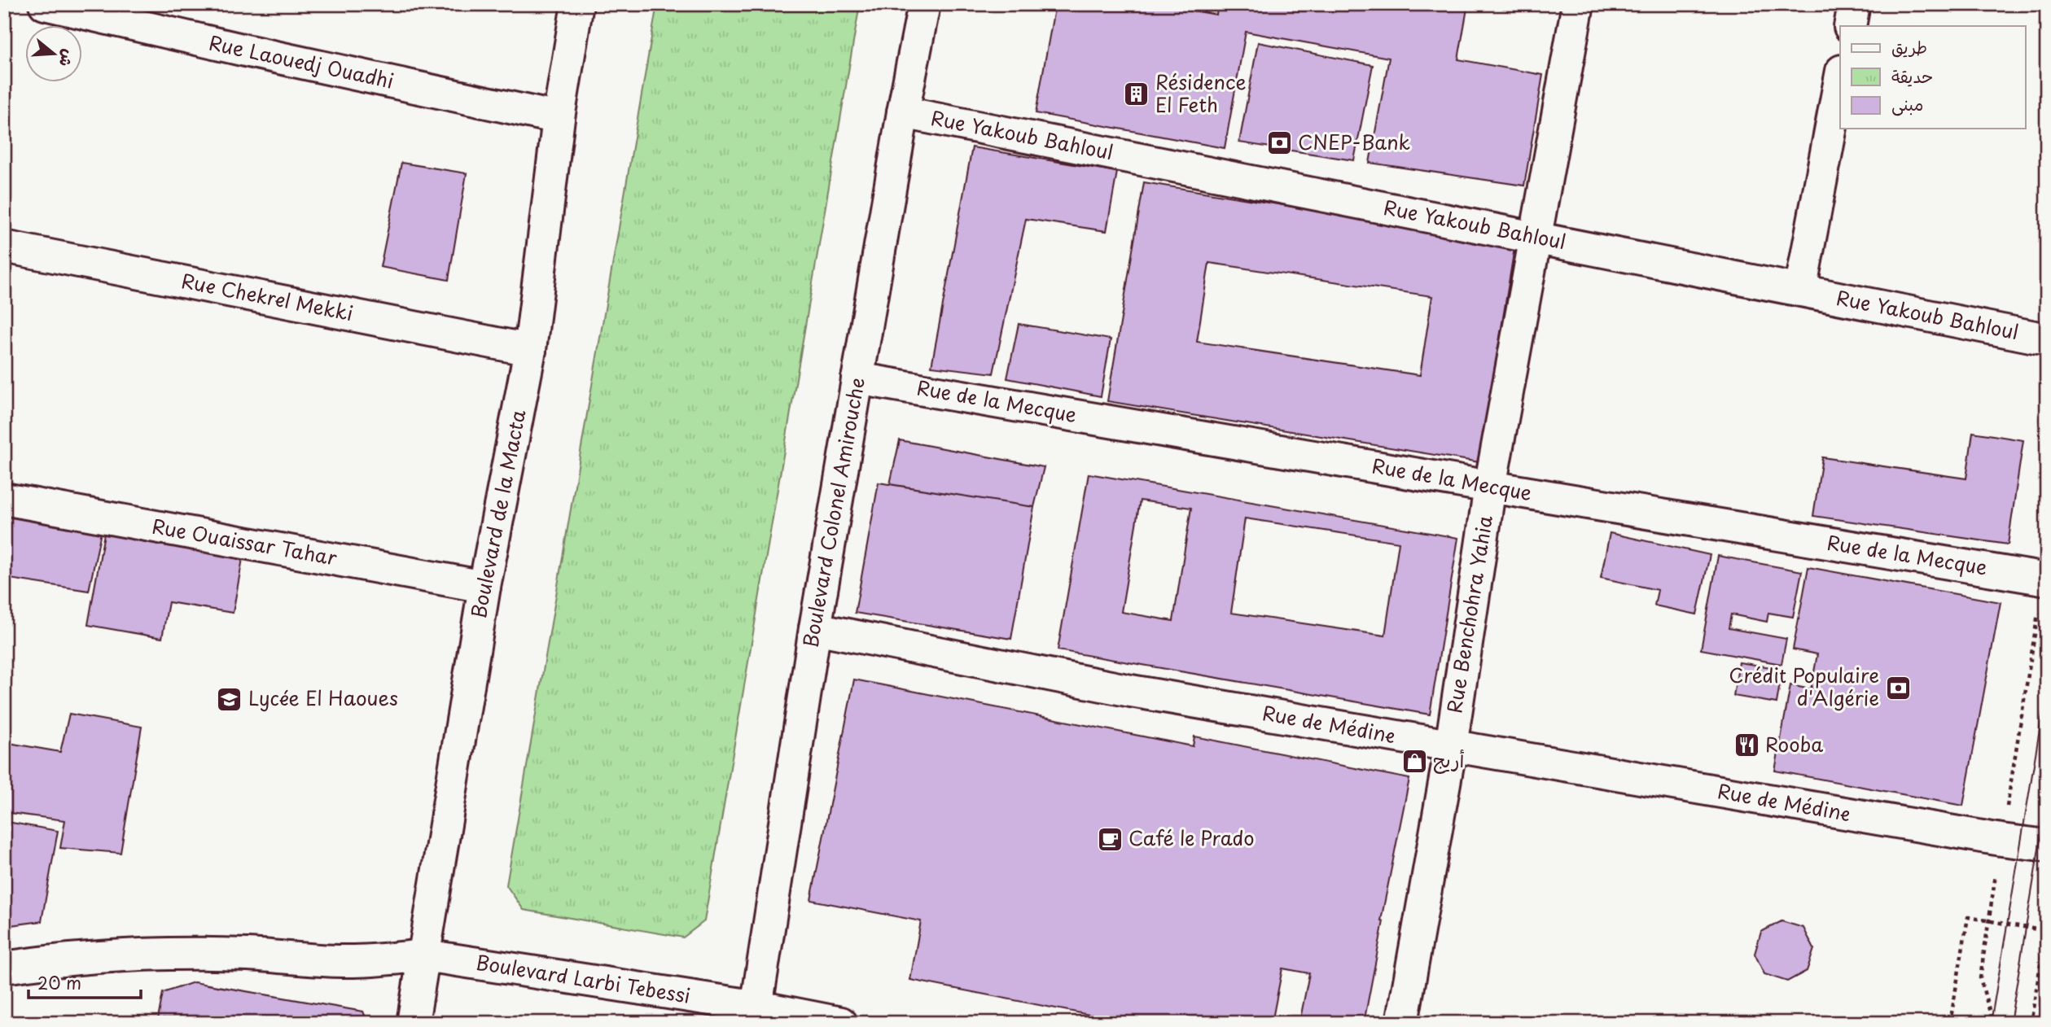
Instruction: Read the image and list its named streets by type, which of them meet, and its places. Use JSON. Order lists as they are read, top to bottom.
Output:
{
  "streets": {
    "street": [
      "Rue Laouedj Ouadhi",
      "Rue Yakoub Bahloul",
      "Rue Chekrel Mekki",
      "Rue de la Mecque",
      "Boulevard Colonel Amirouche",
      "Boulevard de la Macta",
      "Rue Ouaissar Tahar",
      "Rue Benchohra Yahia",
      "Rue de Médine",
      "Boulevard Larbi Tebessi"
    ]
  },
  "crossings": [
    ["Rue Laouedj Ouadhi", "Boulevard de la Macta"],
    ["Rue Yakoub Bahloul", "Boulevard Colonel Amirouche"],
    ["Rue Yakoub Bahloul", "Rue Benchohra Yahia"],
    ["Rue Chekrel Mekki", "Boulevard de la Macta"],
    ["Rue de la Mecque", "Boulevard Colonel Amirouche"],
    ["Rue de la Mecque", "Rue Benchohra Yahia"],
    ["Boulevard Colonel Amirouche", "Rue de Médine"],
    ["Boulevard Colonel Amirouche", "Boulevard Larbi Tebessi"],
    ["Boulevard de la Macta", "Rue Ouaissar Tahar"],
    ["Boulevard de la Macta", "Boulevard Larbi Tebessi"],
    ["Rue Benchohra Yahia", "Rue de Médine"]
  ],
  "places": {
    "building": ["Résidence El Feth"],
    "bank": ["CNEP-Bank", "Crédit Populaire d'Algérie"],
    "school or university": ["Lycée El Haoues"],
    "restaurant": ["Rooba"],
    "shop": ["أريج"],
    "cafe": ["Café le Prado"]
  },
  "legend": ["طريق", "حديقة", "مبنى"],
  "scale_bar": "20 m",
  "north": "right"
}
